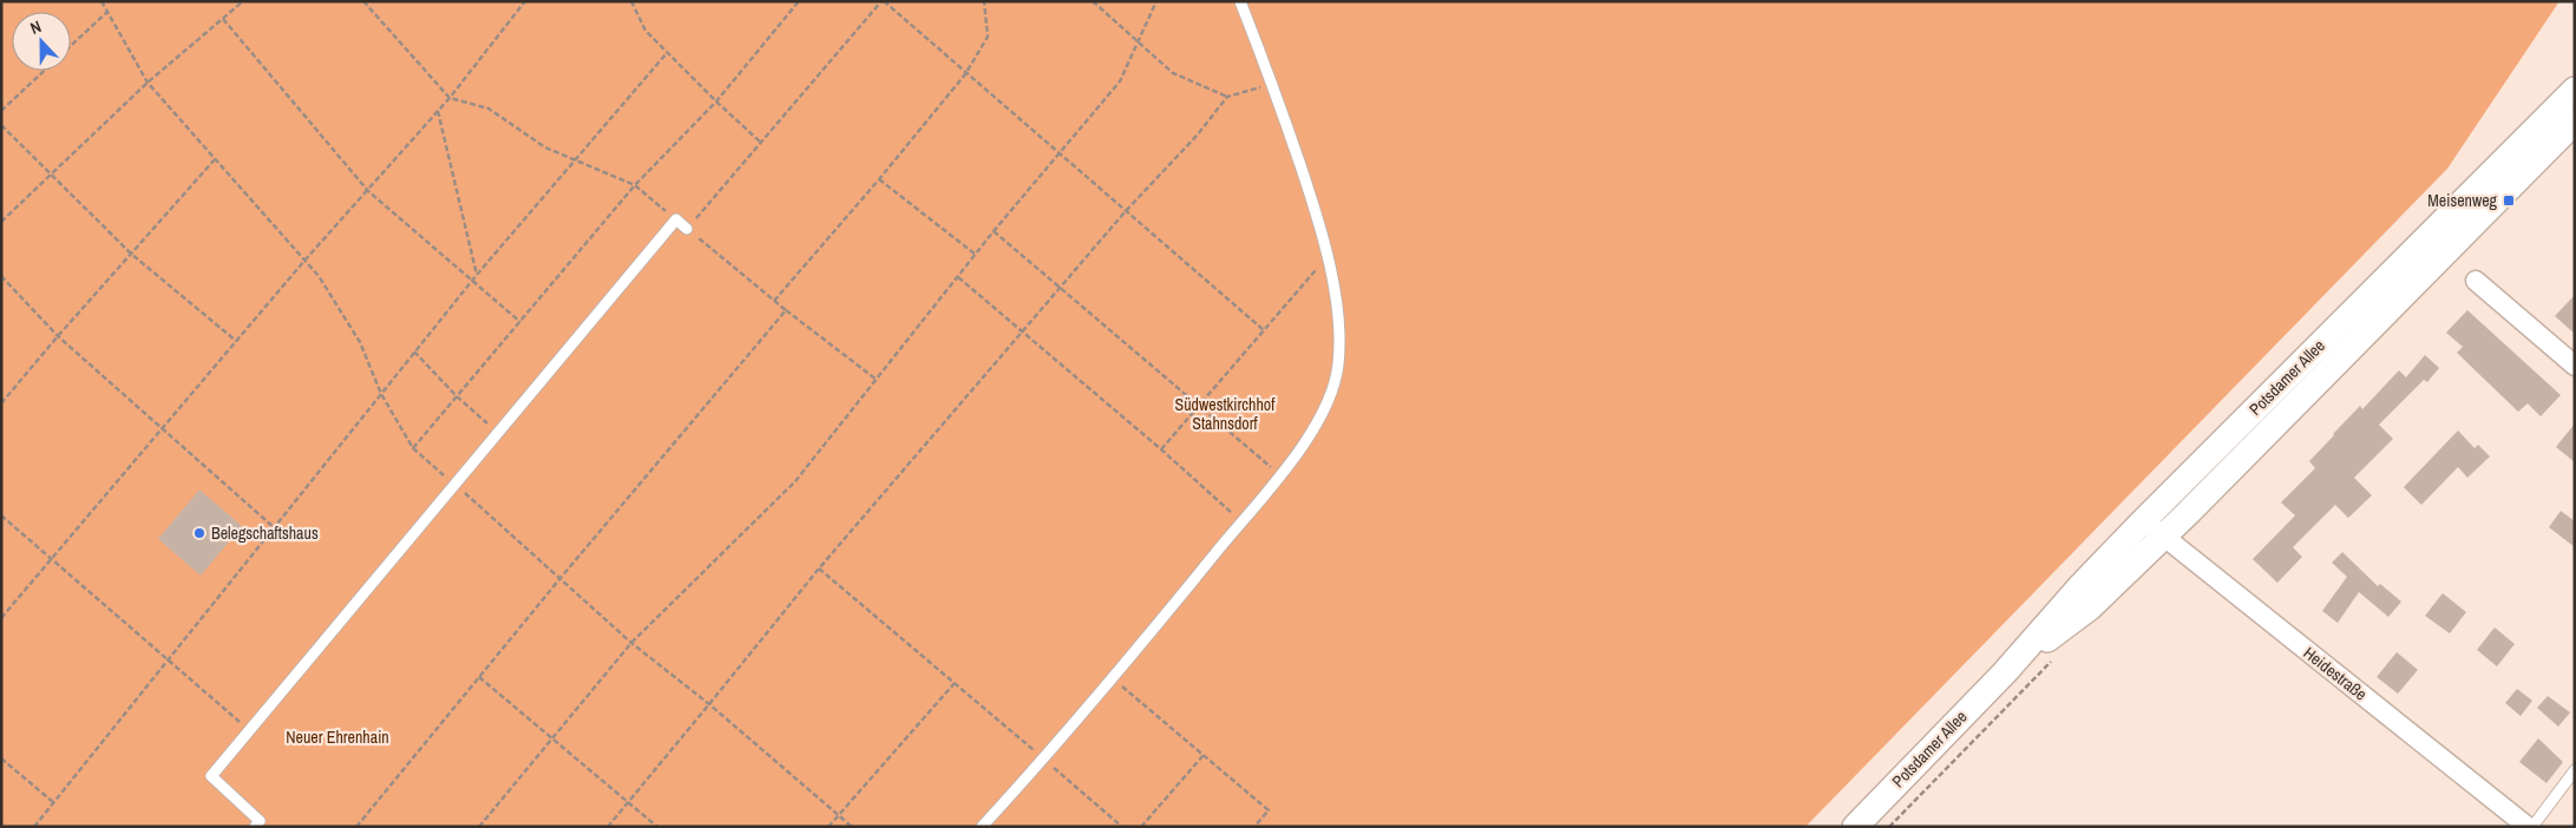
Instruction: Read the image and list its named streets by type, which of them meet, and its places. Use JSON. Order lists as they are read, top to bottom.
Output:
{
  "streets": {
    "street": ["Potsdamer Allee", "Heidestraße"]
  },
  "crossings": [
    ["Potsdamer Allee", "Heidestraße"]
  ],
  "parks": ["Südwestkirchhof Stahnsdorf", "Neuer Ehrenhain"],
  "places": {
    "transit": ["Meisenweg"],
    "other": ["Belegschaftshaus"]
  },
  "north": "top"
}
